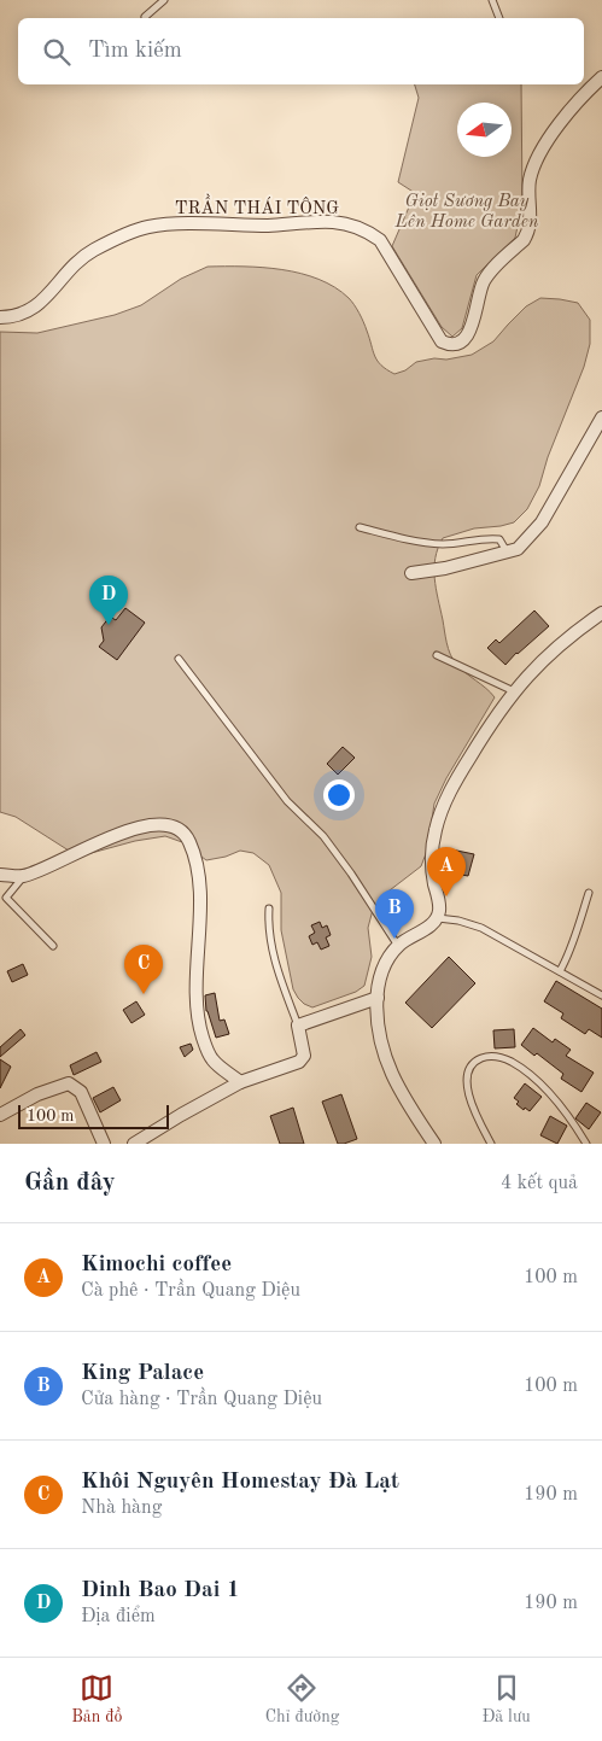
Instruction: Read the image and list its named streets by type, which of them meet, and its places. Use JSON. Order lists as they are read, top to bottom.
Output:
{
  "streets": {
    "street": ["TRẦN THÁI TÔNG"]
  },
  "parks": ["Giọt Sương Bay Lên Home Garden"],
  "scale_bar": "100 m",
  "north": "left",
  "page": {
    "search": "Tìm kiếm",
    "pins": [
      "D",
      "A",
      "B",
      "C"
    ],
    "scale": "100 m",
    "heading": ["Gần đây", "4 kết quả"],
    "list": [
      {
        "mark": "A",
        "name": "Kimochi coffee",
        "note": "Cà phê · Trần Quang Diệu",
        "value": "100 m"
      },
      {
        "mark": "B",
        "name": "King Palace",
        "note": "Cửa hàng · Trần Quang Diệu",
        "value": "100 m"
      },
      {
        "mark": "C",
        "name": "Khôi Nguyên Homestay Đà Lạt",
        "note": "Nhà hàng",
        "value": "190 m"
      },
      {
        "mark": "D",
        "name": "Dinh Bao Dai 1",
        "note": "Địa điểm",
        "value": "190 m"
      }
    ],
    "nav": ["Bản đồ", "Chỉ đường", "Đã lưu"]
  }
}
